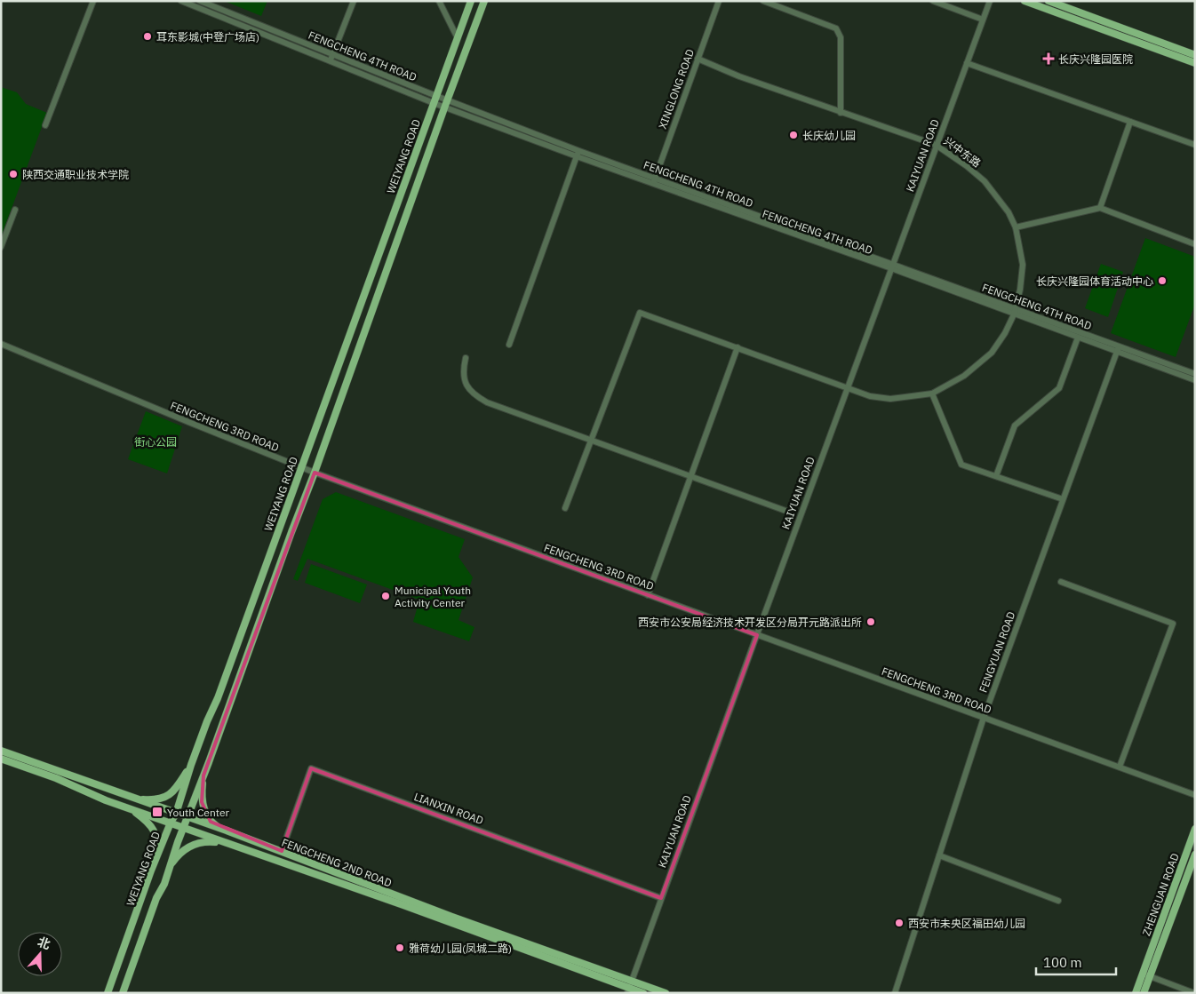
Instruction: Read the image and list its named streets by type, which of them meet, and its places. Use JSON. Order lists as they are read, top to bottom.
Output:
{
  "streets": {
    "main road": ["WEIYANG ROAD", "FENGCHENG 2ND ROAD", "ZHENGUAN ROAD"],
    "street": [
      "FENGCHENG 4TH ROAD",
      "XINGLONG ROAD",
      "兴中东路",
      "KAIYUAN ROAD",
      "FENGCHENG 3RD ROAD",
      "FENGYUAN ROAD",
      "LIANXIN ROAD"
    ]
  },
  "crossings": [
    ["FENGCHENG 4TH ROAD", "XINGLONG ROAD"],
    ["FENGCHENG 4TH ROAD", "兴中东路"],
    ["FENGCHENG 4TH ROAD", "KAIYUAN ROAD"],
    ["FENGCHENG 4TH ROAD", "WEIYANG ROAD"],
    ["FENGCHENG 4TH ROAD", "FENGYUAN ROAD"],
    ["XINGLONG ROAD", "兴中东路"],
    ["兴中东路", "KAIYUAN ROAD"],
    ["KAIYUAN ROAD", "FENGCHENG 3RD ROAD"],
    ["KAIYUAN ROAD", "LIANXIN ROAD"],
    ["KAIYUAN ROAD", "FENGCHENG 2ND ROAD"],
    ["WEIYANG ROAD", "FENGCHENG 3RD ROAD"],
    ["WEIYANG ROAD", "FENGCHENG 2ND ROAD"],
    ["FENGCHENG 3RD ROAD", "FENGYUAN ROAD"],
    ["LIANXIN ROAD", "FENGCHENG 2ND ROAD"]
  ],
  "parks": ["街心公园"],
  "places": {
    "other": [
      "耳东影城(中登广场店)",
      "长庆幼儿园",
      "陕西交通职业技术学院",
      "长庆兴隆园体育活动中心",
      "Municipal Youth Activity Center",
      "西安市公安局经济技术开发区分局开元路派出所",
      "西安市未央区福田幼儿园",
      "雅荷幼儿园(凤城二路)"
    ],
    "health": ["长庆兴隆园医院"],
    "transit": ["Youth Center"]
  },
  "scale_bar": "100 m",
  "north": "top"
}
